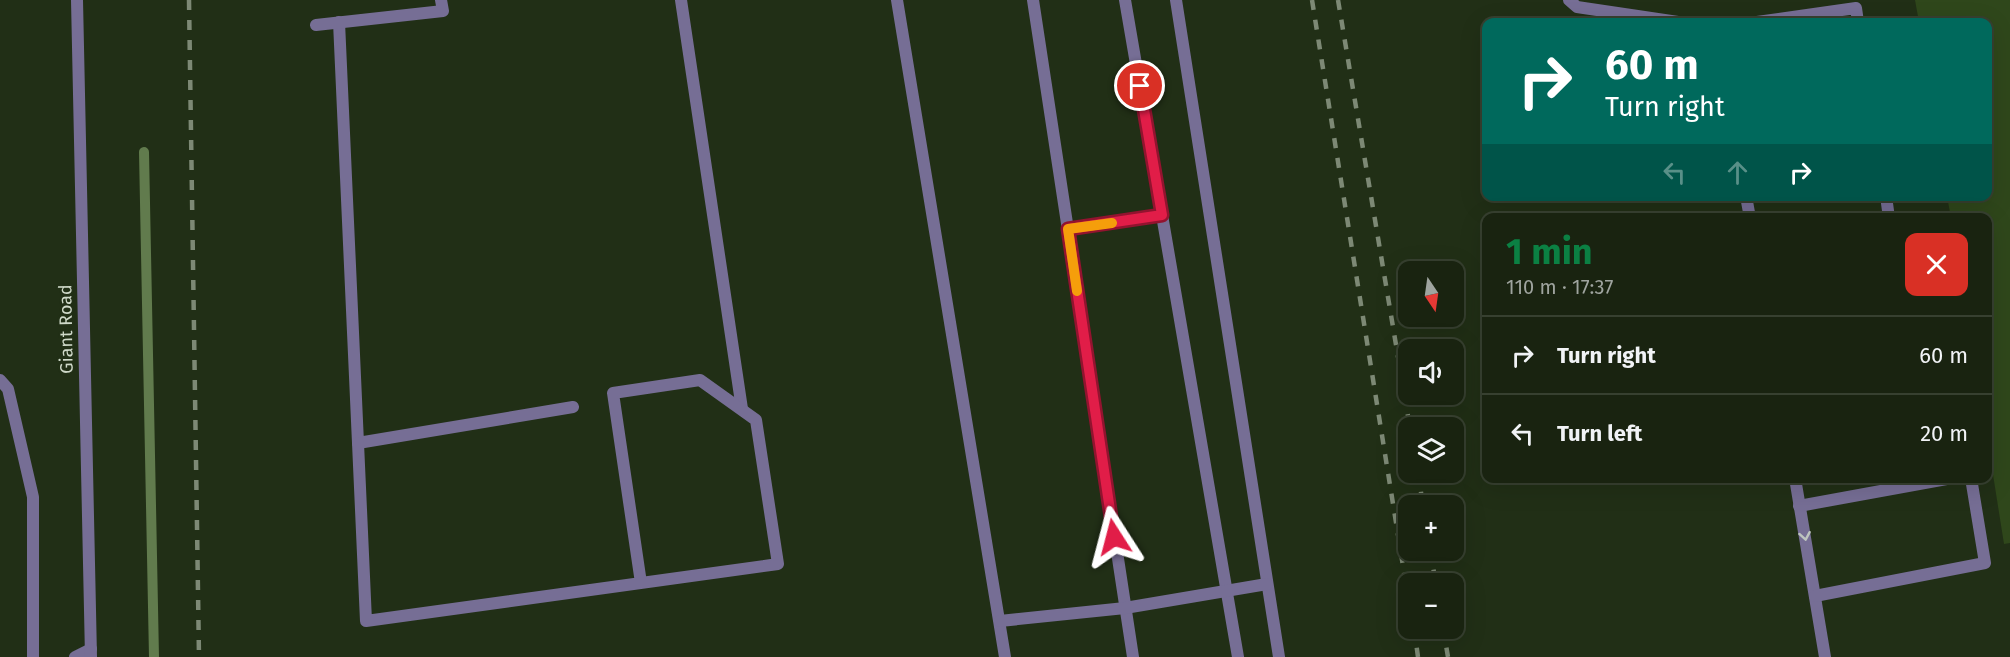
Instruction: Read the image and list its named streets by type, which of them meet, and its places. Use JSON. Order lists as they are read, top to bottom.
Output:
{
  "streets": {
    "street": ["Giant Road"]
  },
  "north": "bottom",
  "page": {
    "turn": ["60 m", "Turn right"],
    "heading": ["1 min", "110 m · 17:37"],
    "map_buttons": ["+", "−"],
    "list": [
      {
        "name": "Turn right",
        "value": "60 m"
      },
      {
        "name": "Turn left",
        "value": "20 m"
      }
    ]
  }
}
